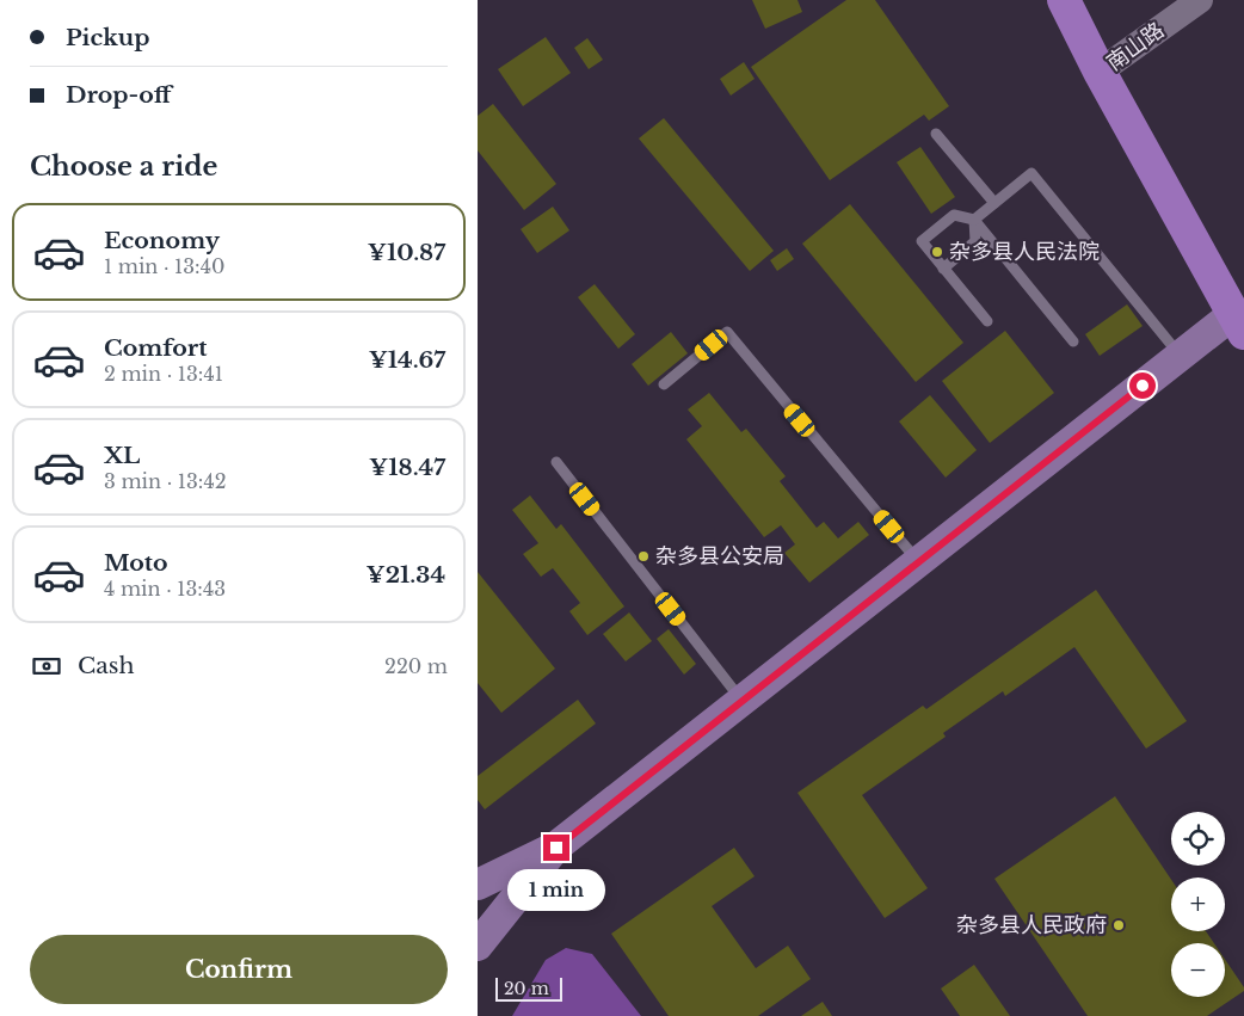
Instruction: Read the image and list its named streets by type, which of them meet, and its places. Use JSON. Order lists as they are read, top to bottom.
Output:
{
  "streets": {
    "street": ["南山路"]
  },
  "places": ["杂多县人民法院", "杂多县公安局", "杂多县人民政府"],
  "scale_bar": "20 m",
  "page": {
    "banner": ["Pickup", "Drop-off"],
    "heading": "Choose a ride",
    "list": [
      {
        "name": "Economy",
        "note": "1 min · 13:40",
        "value": "¥10.87"
      },
      {
        "name": "Comfort",
        "note": "2 min · 13:41",
        "value": "¥14.67"
      },
      {
        "name": "XL",
        "note": "3 min · 13:42",
        "value": "¥18.47"
      },
      {
        "name": "Moto",
        "note": "4 min · 13:43",
        "value": "¥21.34"
      }
    ],
    "pay": ["Cash", "220 m"],
    "map_buttons": ["+", "−"],
    "bubble": "1 min",
    "buttons": "Confirm",
    "scale": "20 m"
  }
}
